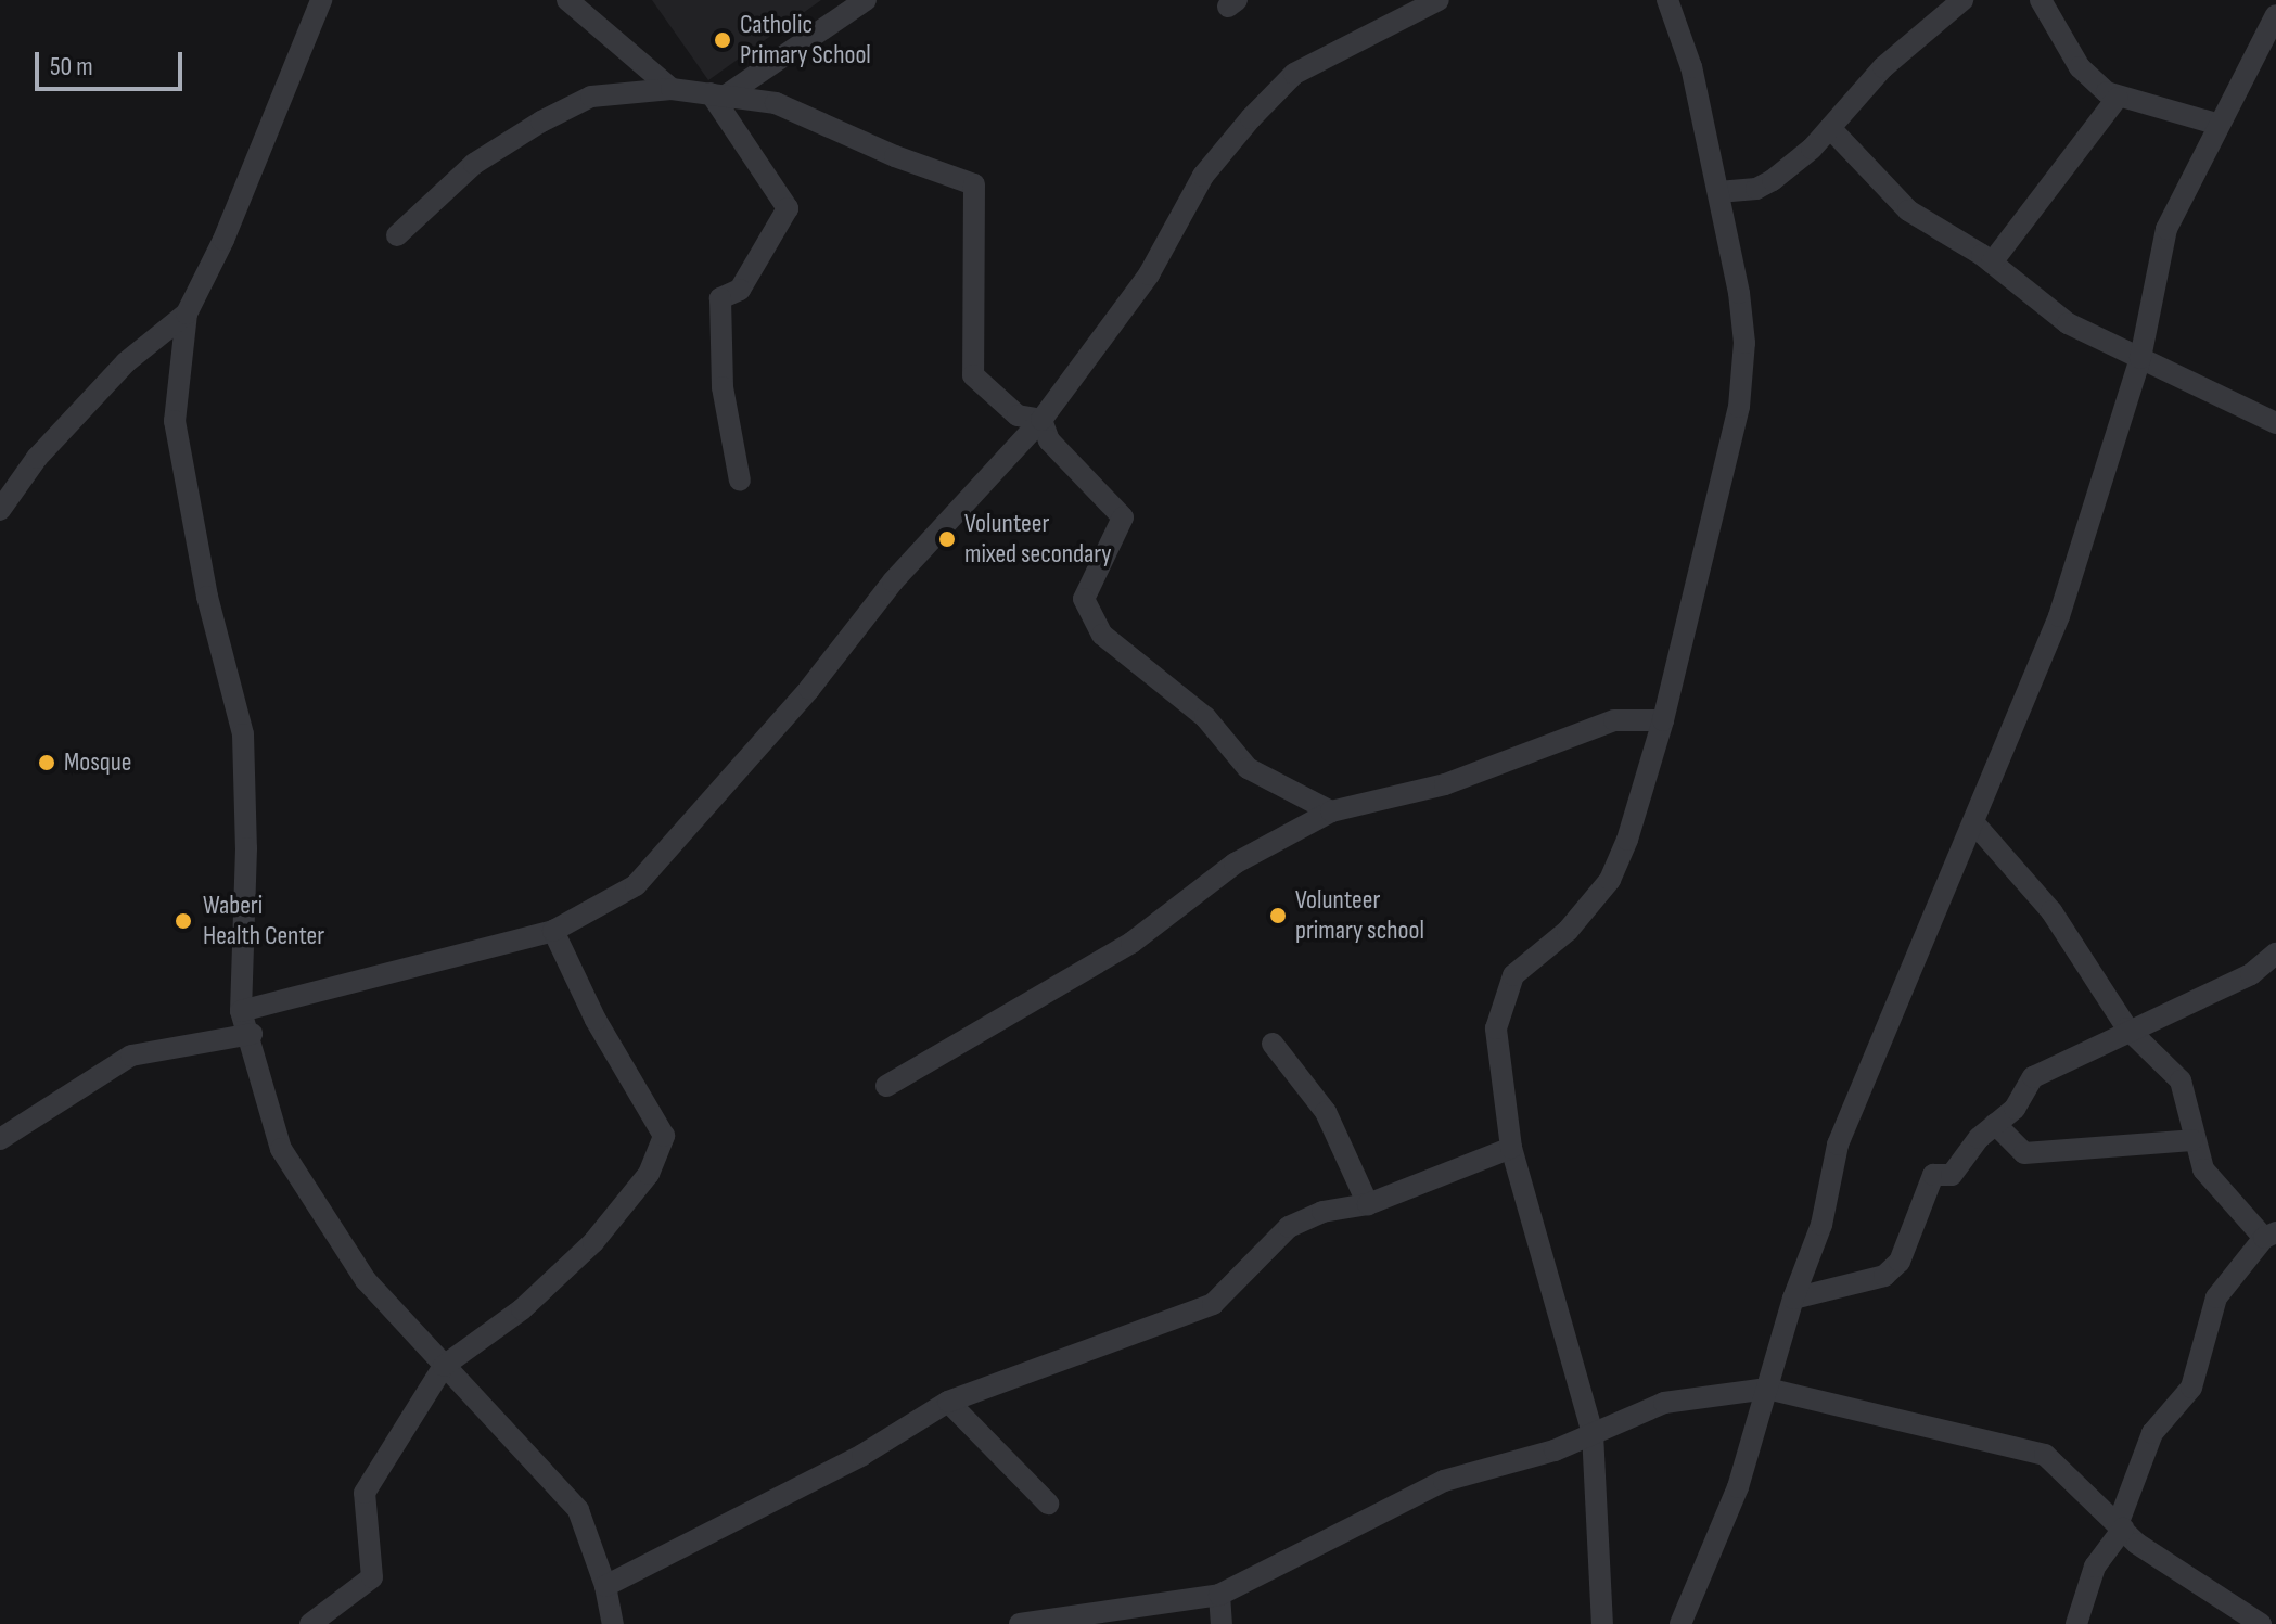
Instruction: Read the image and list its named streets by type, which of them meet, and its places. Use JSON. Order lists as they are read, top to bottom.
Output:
{
  "places": [
    "Catholic Primary School",
    "Volunteer mixed secondary",
    "Mosque",
    "Volunteer primary school",
    "Waberi Health Center"
  ],
  "scale_bar": "50 m"
}
